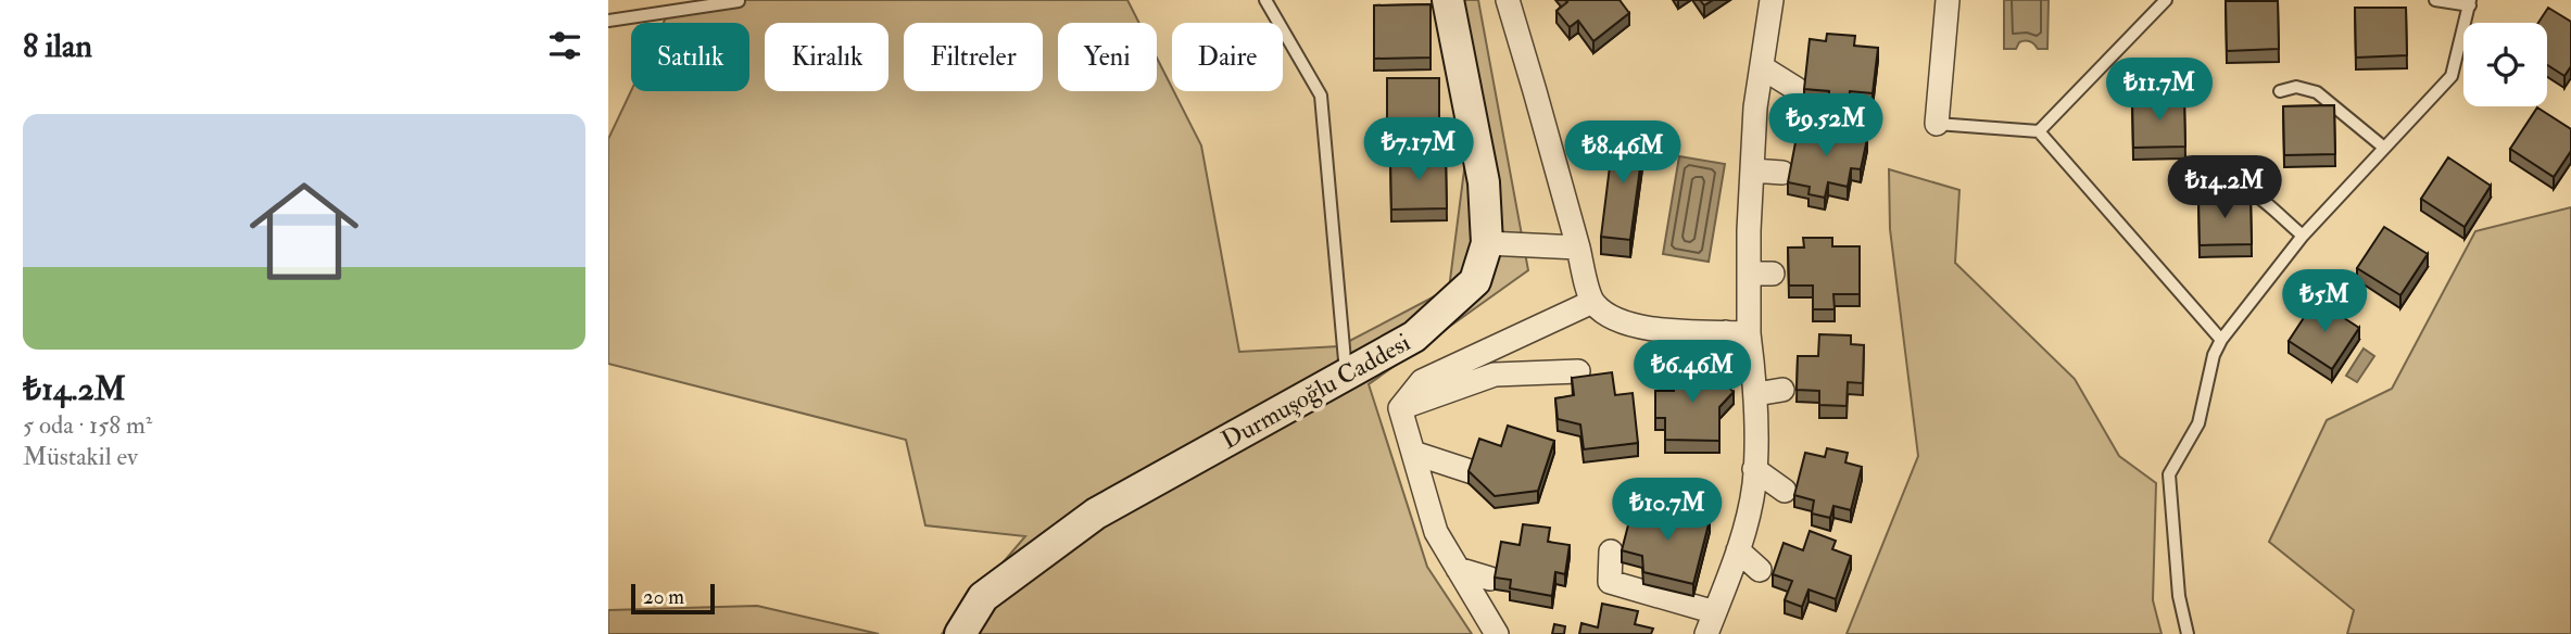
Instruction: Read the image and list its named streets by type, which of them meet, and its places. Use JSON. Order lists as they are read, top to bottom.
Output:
{
  "streets": {
    "street": ["Durmuşoğlu Caddesi"]
  },
  "scale_bar": "20 m",
  "page": {
    "heading": "8 ilan",
    "chip": [
      "Satılık",
      "Kiralık",
      "Filtreler",
      "Yeni",
      "Daire"
    ],
    "price": [
      "₺11.7M",
      "₺9.52M",
      "₺7.17M",
      "₺8.46M",
      "₺14.2M",
      "₺5M",
      "₺6.46M",
      "₺10.7M"
    ],
    "list": [
      {
        "name": "₺14.2M",
        "note": "5 oda · 158 m² · Müstakil ev"
      }
    ],
    "scale": "20 m"
  }
}
